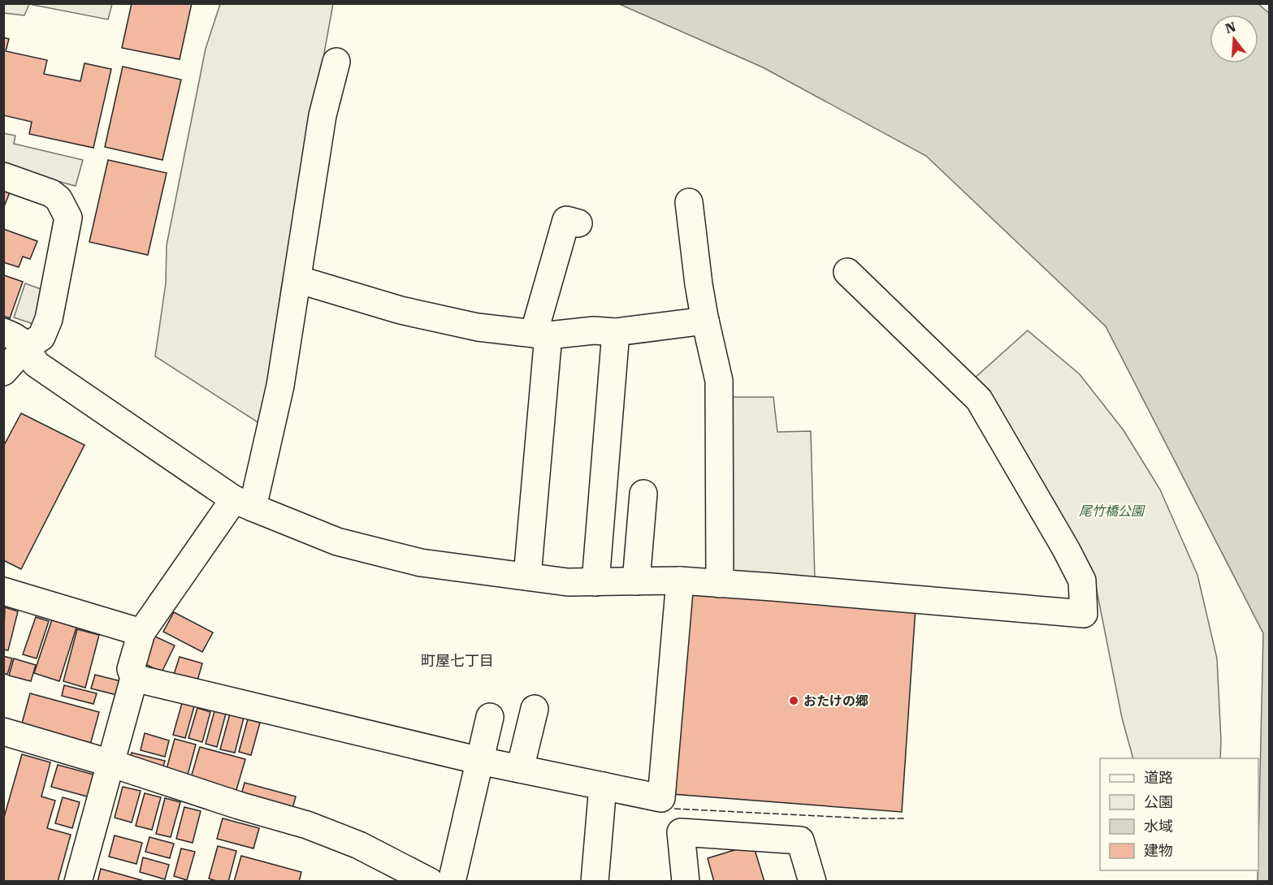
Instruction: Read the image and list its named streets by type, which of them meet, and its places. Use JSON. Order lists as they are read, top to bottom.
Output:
{
  "districts": ["町屋七丁目"],
  "parks": ["尾竹橋公園"],
  "places": ["おたけの郷"],
  "legend": [
    "道路",
    "公園",
    "水域",
    "建物"
  ],
  "north": "top"
}
